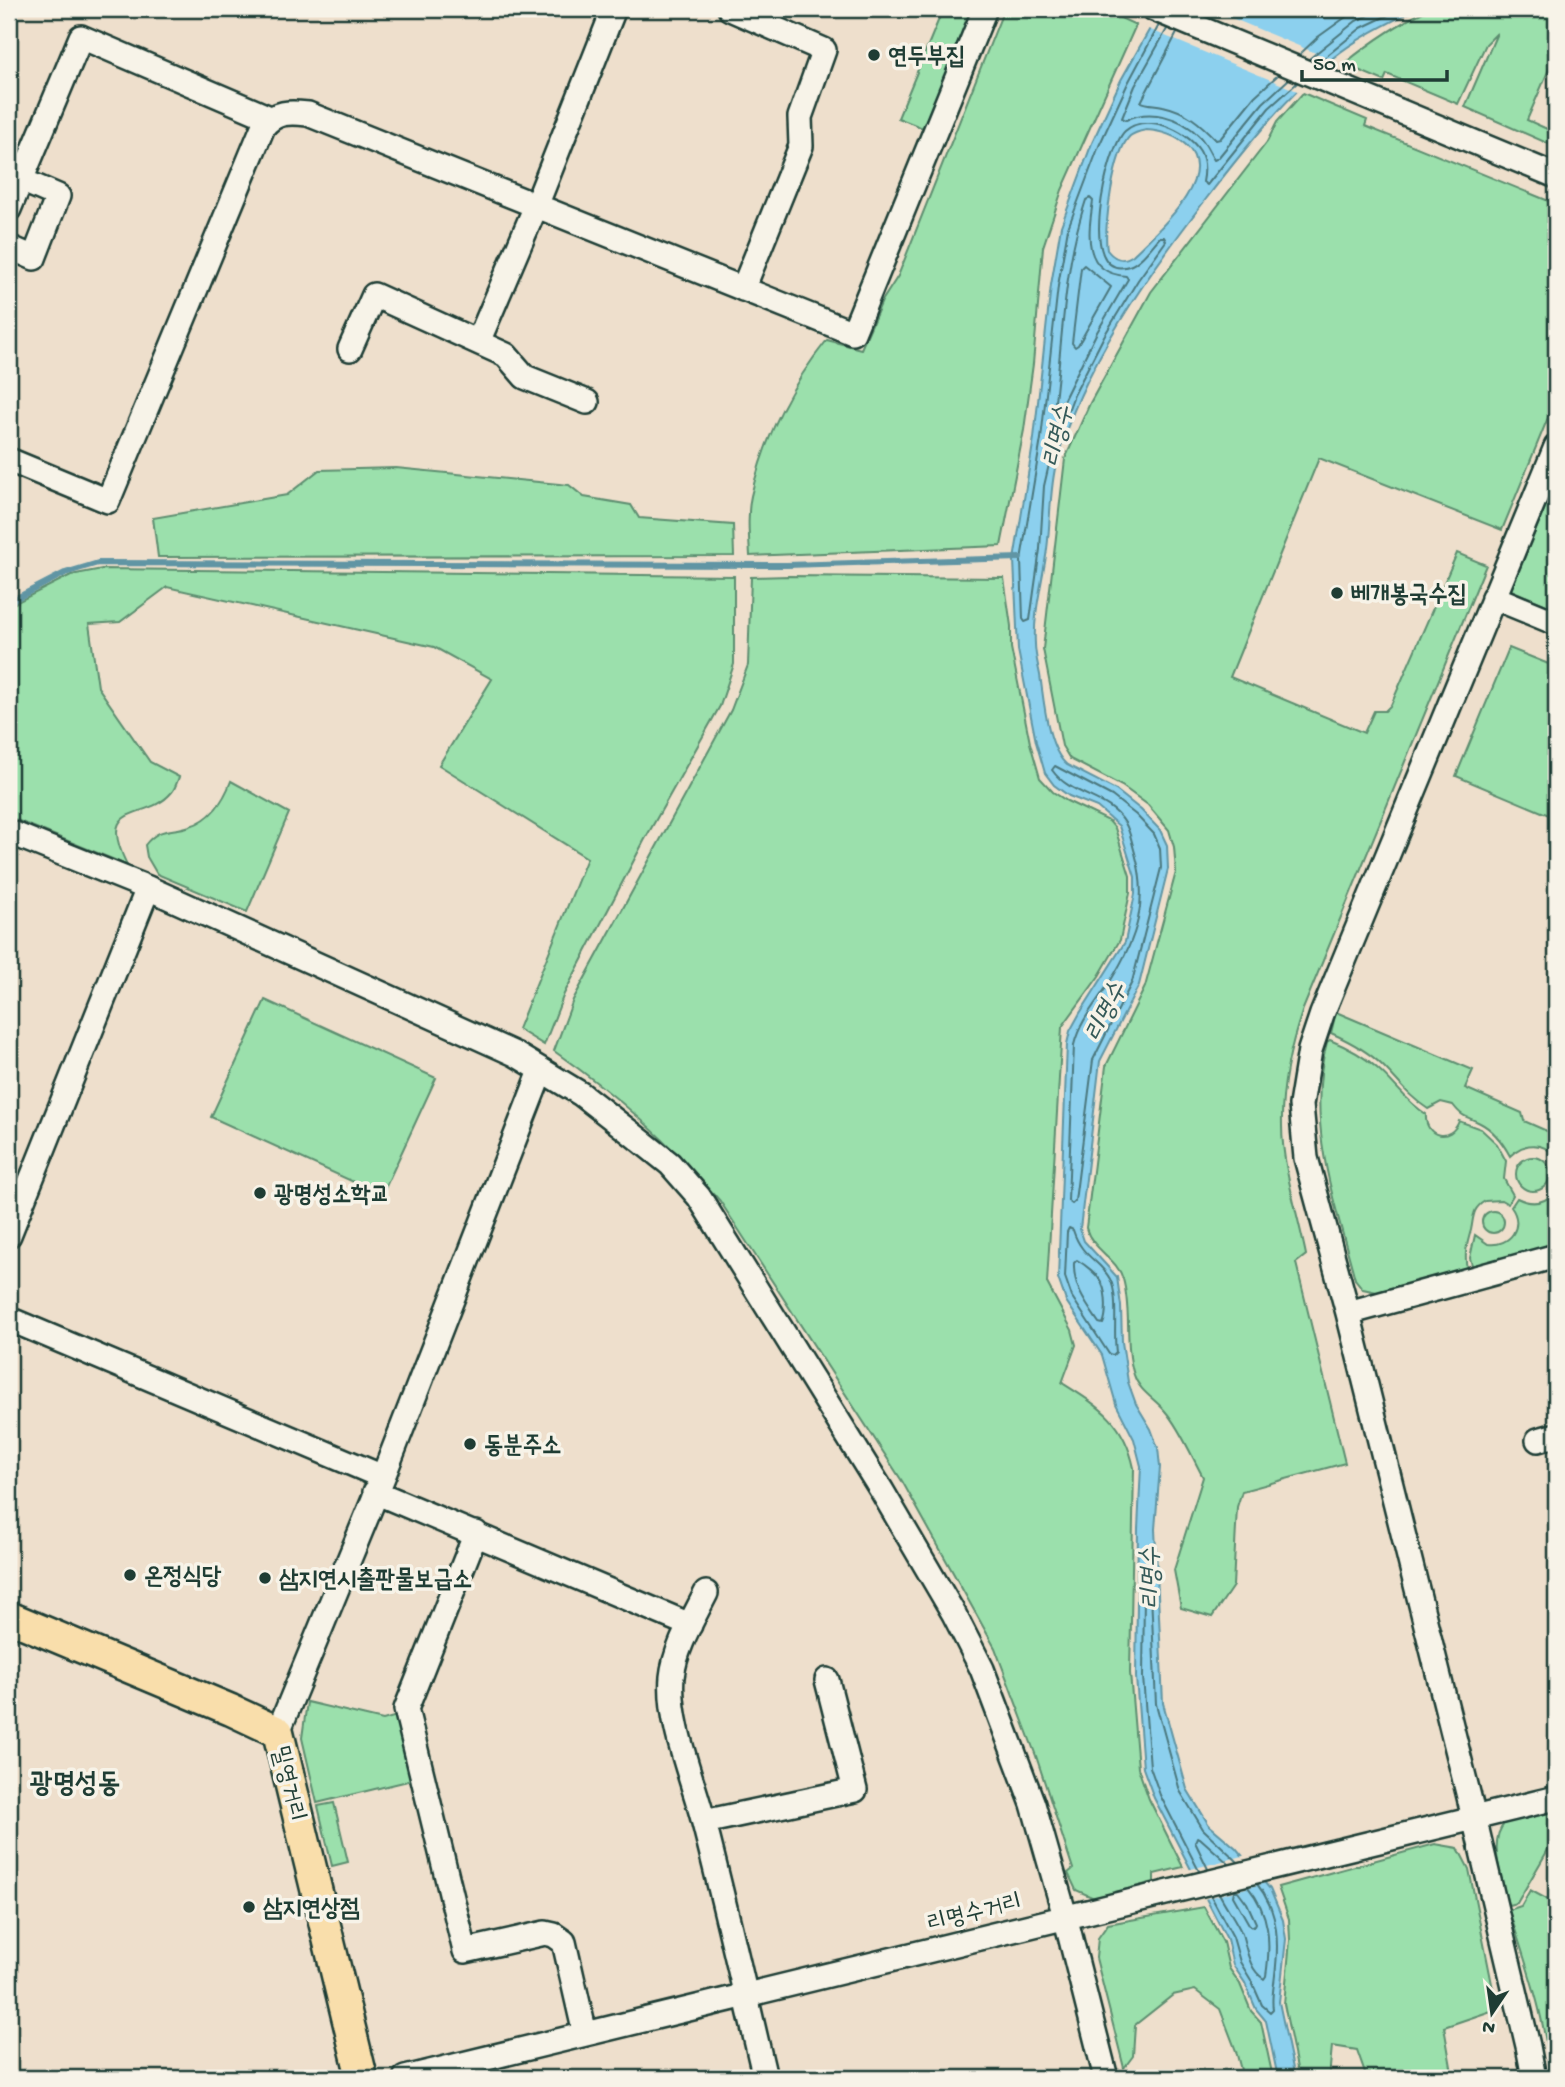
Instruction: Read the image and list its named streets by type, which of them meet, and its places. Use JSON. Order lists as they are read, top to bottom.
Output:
{
  "streets": {
    "main road": ["밀영거리"],
    "street": ["리명수거리"]
  },
  "districts": ["광명성동"],
  "water": ["리명수"],
  "places": [
    "연두부집",
    "베개봉국수집",
    "광명성소학교",
    "동분주소",
    "온정식당",
    "삼지연시출판물보급소",
    "삼지연상점"
  ],
  "scale_bar": "50 m",
  "north": "bottom"
}
